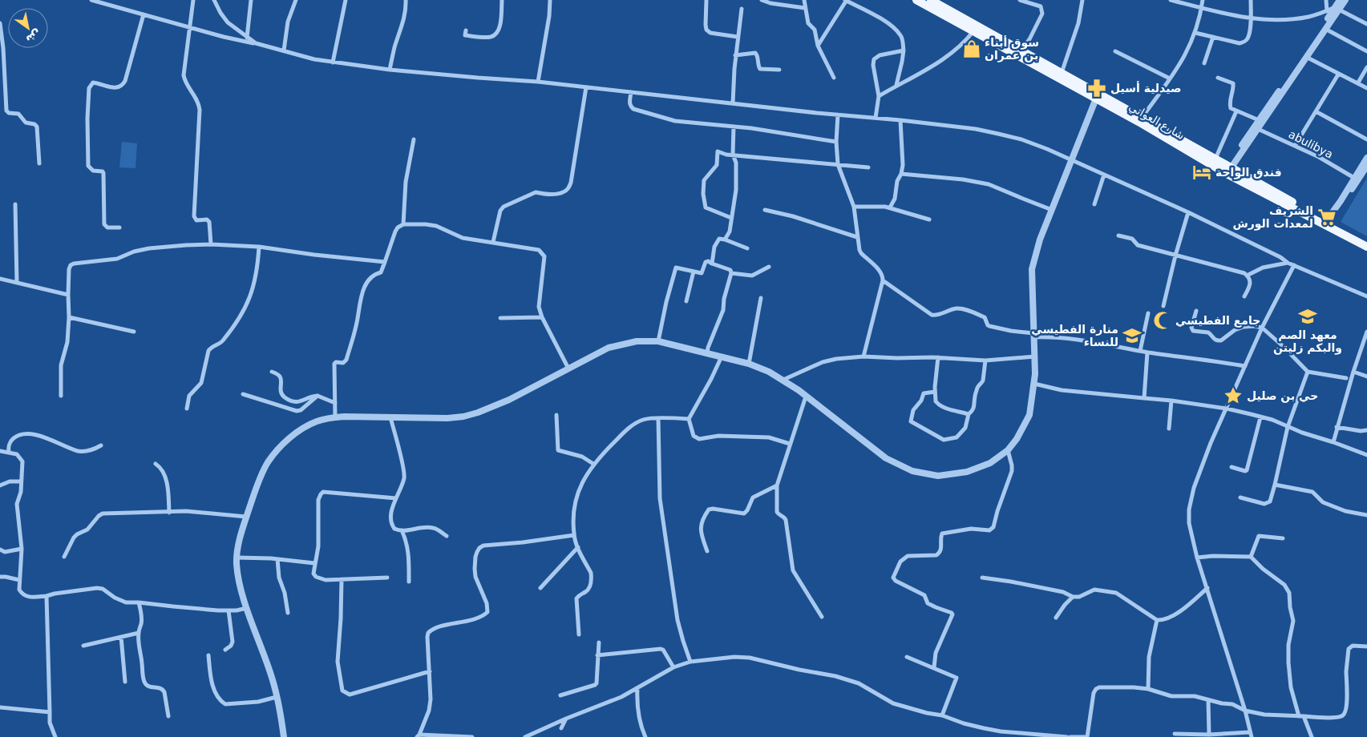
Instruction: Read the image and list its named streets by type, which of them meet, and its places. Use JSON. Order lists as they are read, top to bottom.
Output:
{
  "streets": {
    "main road": ["شارع العواتي"],
    "street": ["abulibya"]
  },
  "places": {
    "shop": ["سوق أبناء بن عمران"],
    "pharmacy": ["صيدلية أسيل"],
    "hotel": ["فندق الواحة"],
    "supermarket": ["الشريف لمعدات الورش"],
    "school or university": ["معهد الصم والبكم زليتن", "منارة الفطيسي للنساء"],
    "mosque": ["جامع الفطيسي"],
    "place": ["حي بن صليل"]
  },
  "north": "bottom right"
}
